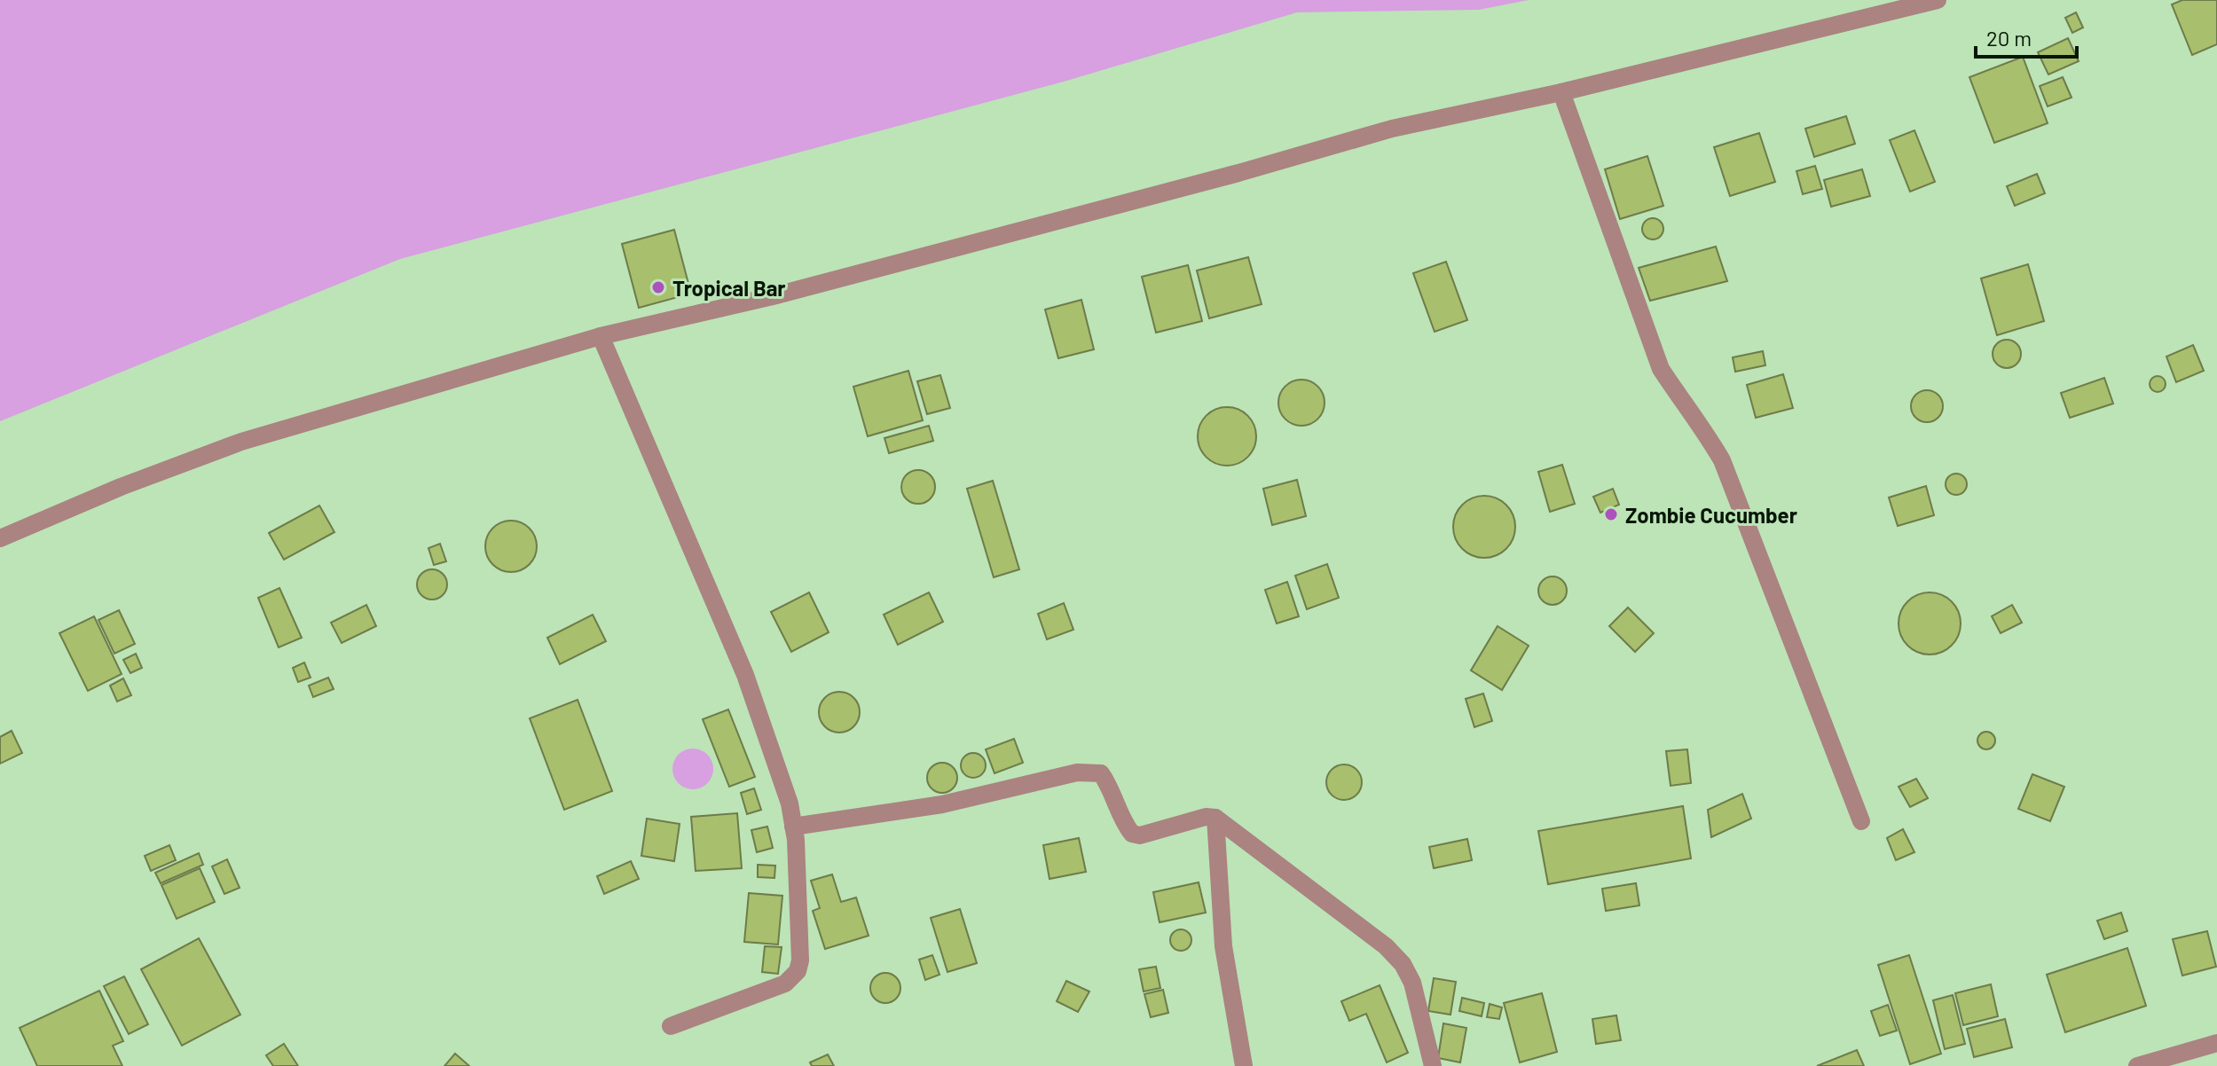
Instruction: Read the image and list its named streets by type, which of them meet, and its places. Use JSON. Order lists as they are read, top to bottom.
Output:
{
  "places": ["Tropical Bar", "Zombie Cucumber"],
  "scale_bar": "20 m"
}
